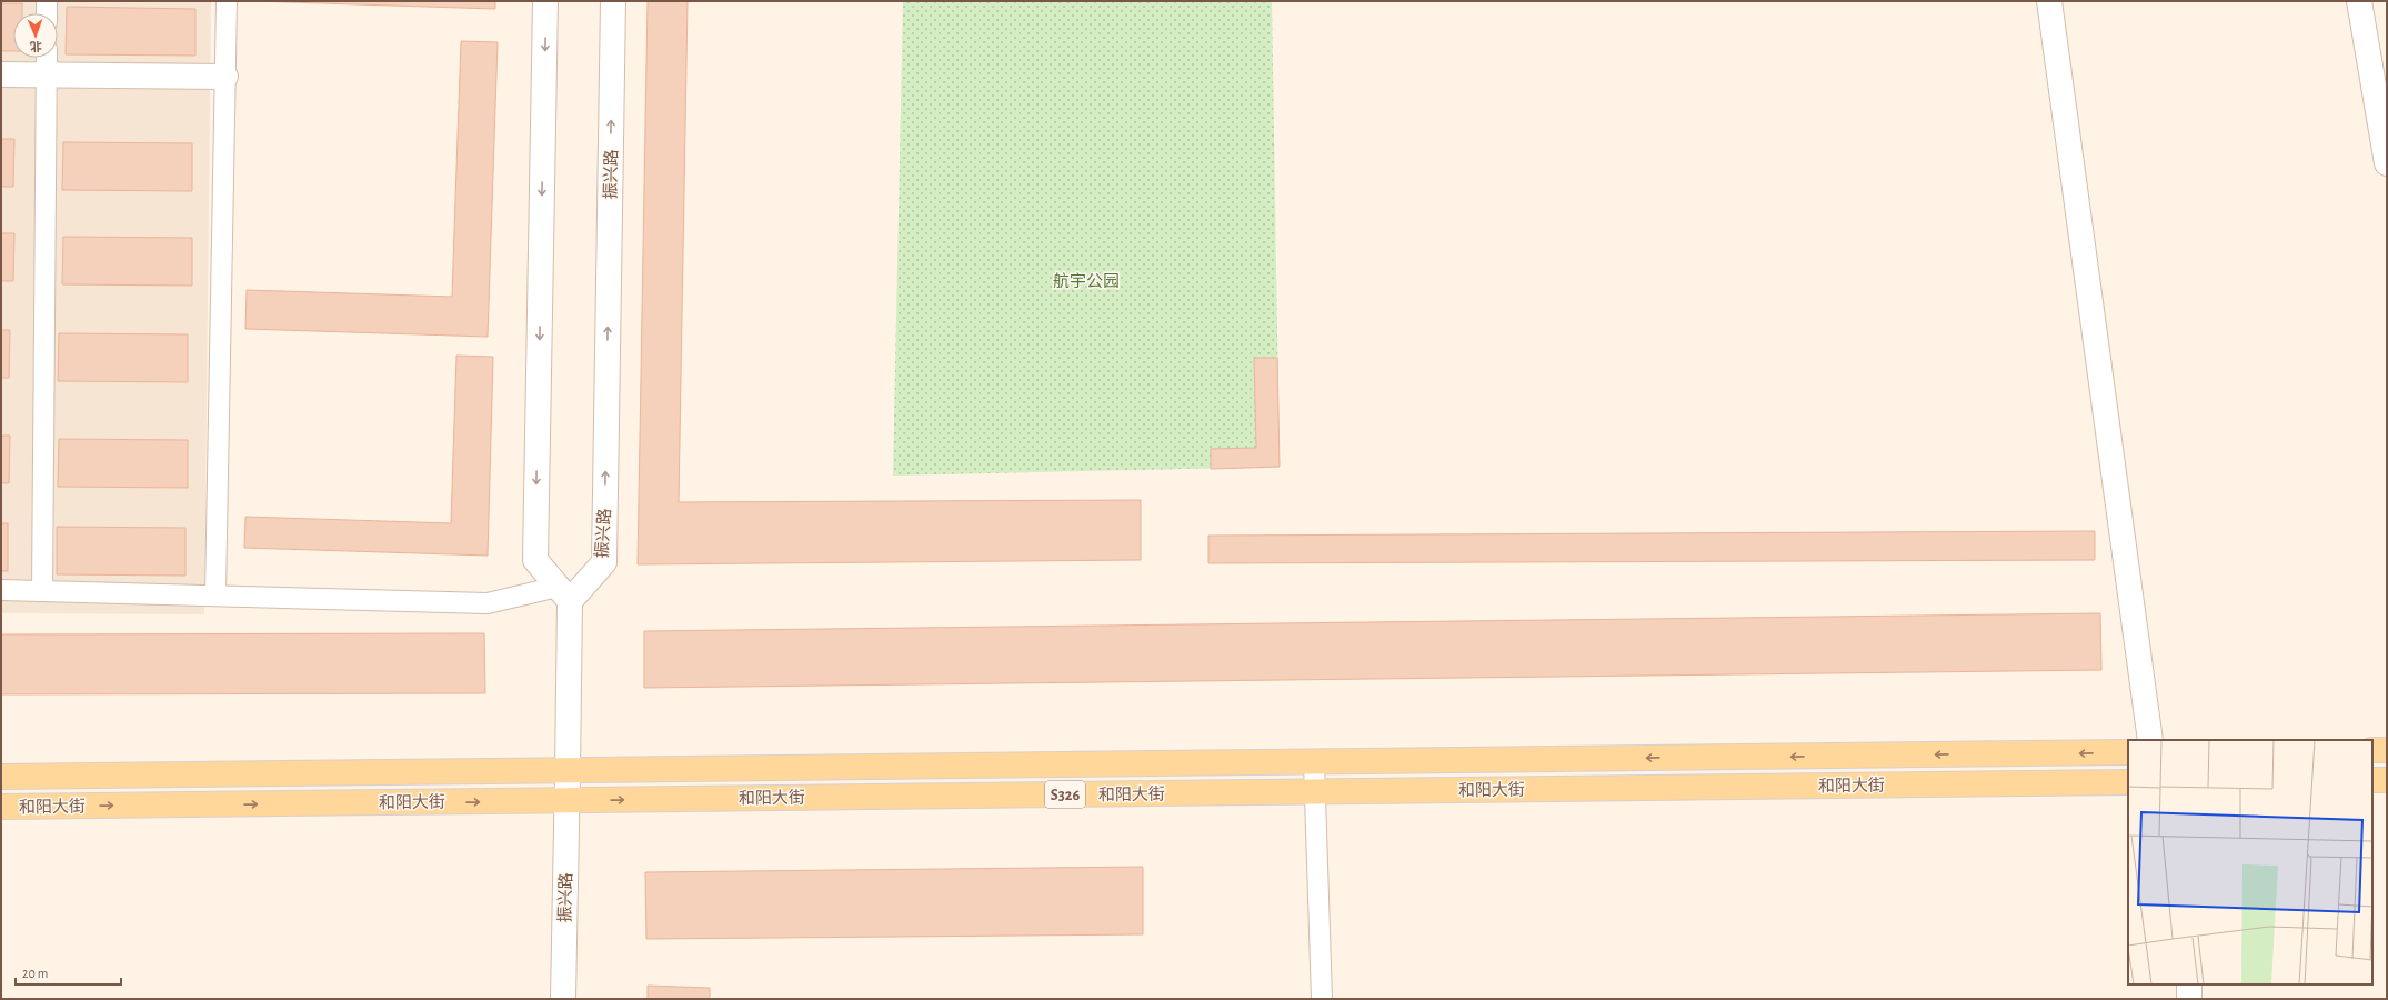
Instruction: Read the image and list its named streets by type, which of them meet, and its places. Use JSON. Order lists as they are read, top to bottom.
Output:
{
  "streets": {
    "main road": ["和阳大街", "S326"],
    "street": ["振兴路"]
  },
  "crossings": [
    ["振兴路", "和阳大街"]
  ],
  "parks": ["航宇公园"],
  "scale_bar": "20 m",
  "north": "bottom"
}
